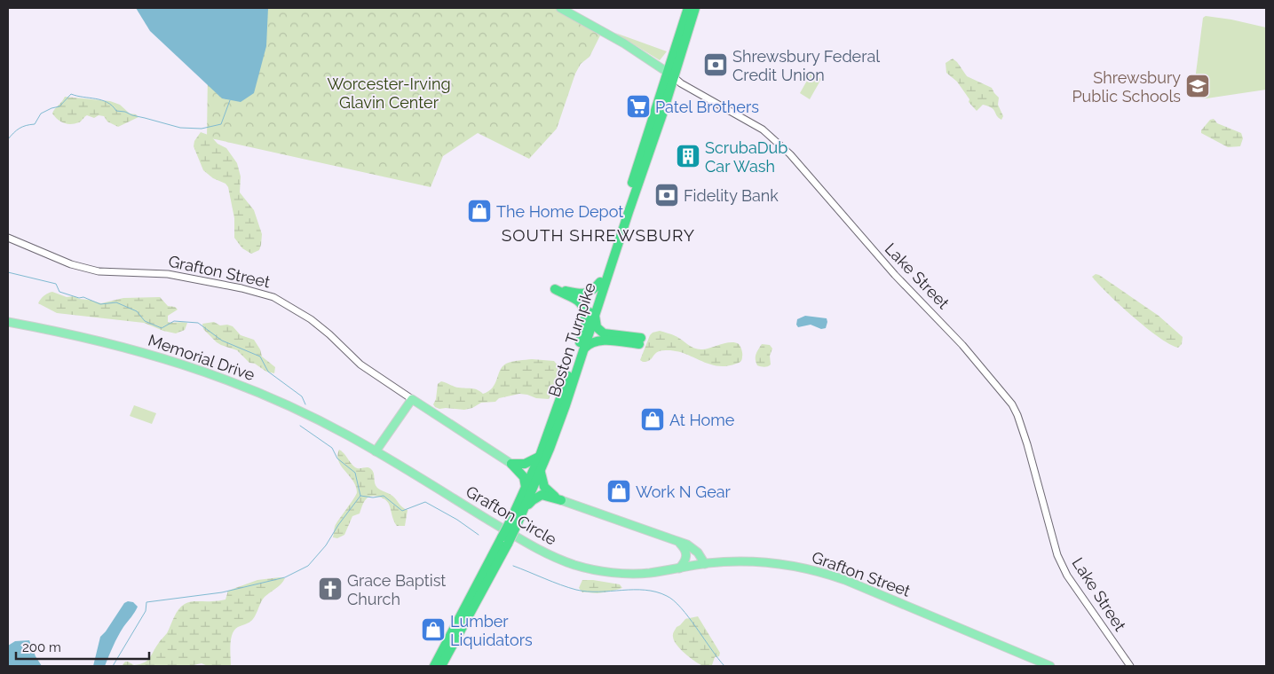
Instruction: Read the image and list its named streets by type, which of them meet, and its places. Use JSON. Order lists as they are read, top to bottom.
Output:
{
  "streets": {
    "highway": ["Boston Turnpike"],
    "main road": [
      "Grafton Street",
      "Lake Street",
      "Memorial Drive",
      "Grafton Circle"
    ]
  },
  "crossings": [
    ["Grafton Street", "Grafton Circle"],
    ["Lake Street", "Boston Turnpike"],
    ["Memorial Drive", "Grafton Circle"]
  ],
  "districts": ["SOUTH SHREWSBURY"],
  "parks": ["Worcester-Irving Glavin Center"],
  "places": {
    "bank": ["Shrewsbury Federal Credit Union", "Fidelity Bank"],
    "school or university": ["Shrewsbury Public Schools"],
    "supermarket": ["Patel Brothers"],
    "building": ["ScrubaDub Car Wash"],
    "shop": [
      "The Home Depot",
      "At Home",
      "Work N Gear",
      "Lumber Liquidators"
    ],
    "church": ["Grace Baptist Church"]
  },
  "scale_bar": "200 m"
}
